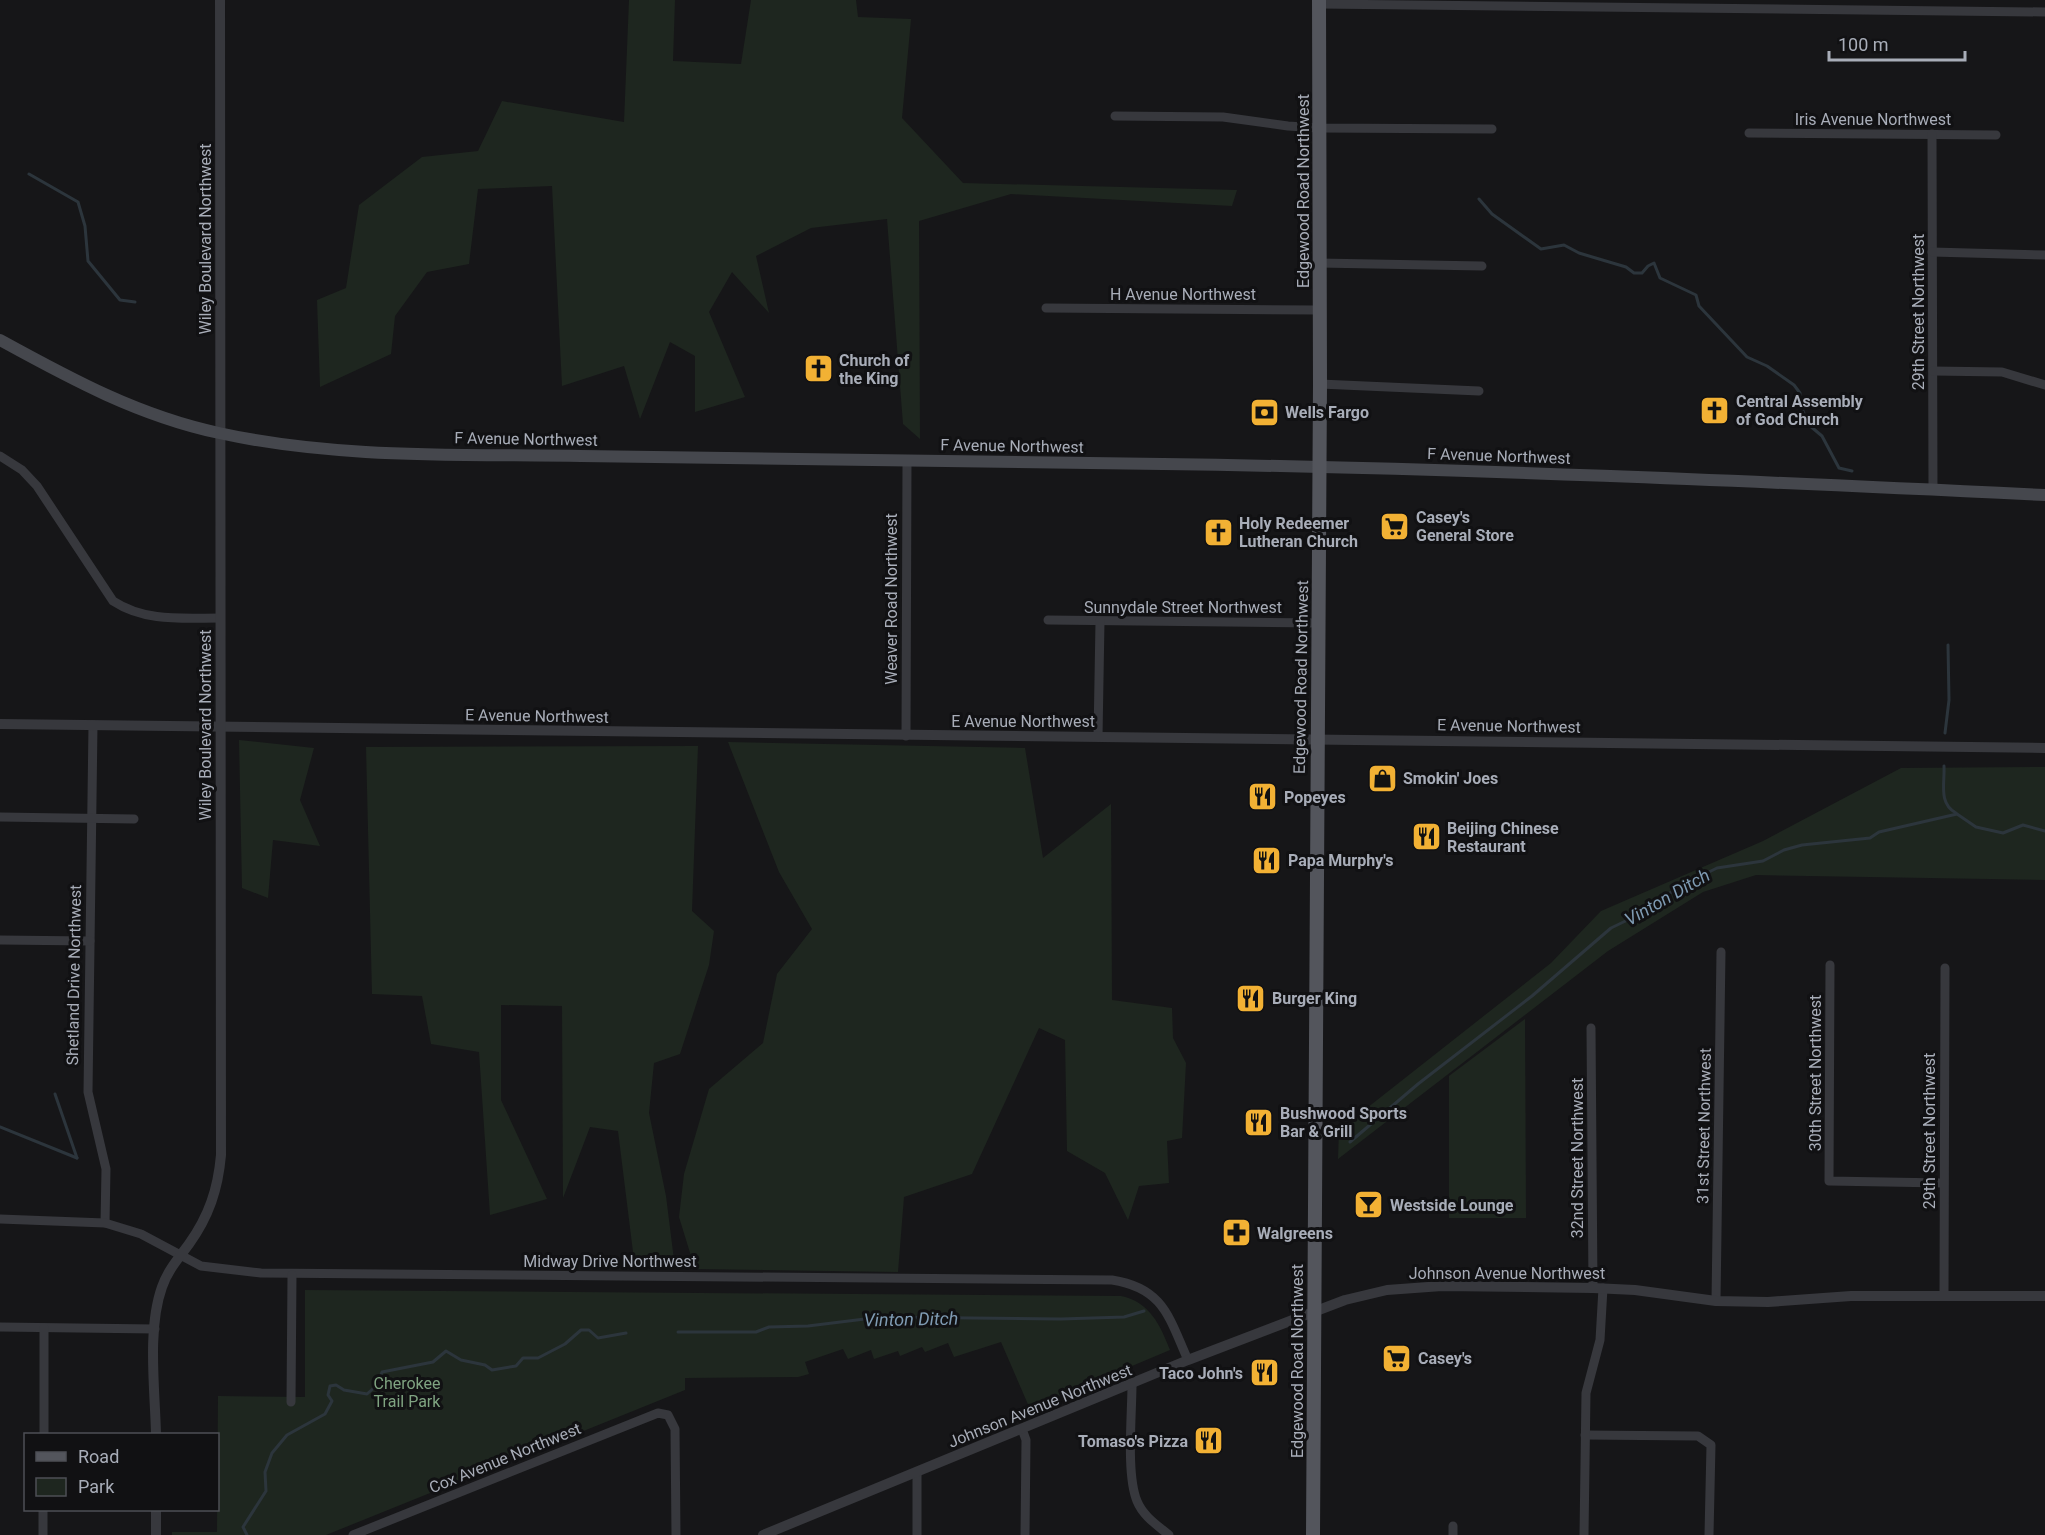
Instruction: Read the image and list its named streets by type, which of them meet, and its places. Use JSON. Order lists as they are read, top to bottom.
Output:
{
  "streets": {
    "main road": ["Edgewood Road Northwest", "F Avenue Northwest"],
    "street": [
      "Iris Avenue Northwest",
      "Wiley Boulevard Northwest",
      "H Avenue Northwest",
      "29th Street Northwest",
      "Weaver Road Northwest",
      "Sunnydale Street Northwest",
      "E Avenue Northwest",
      "Shetland Drive Northwest",
      "30th Street Northwest",
      "31st Street Northwest",
      "32nd Street Northwest",
      "Midway Drive Northwest",
      "Johnson Avenue Northwest",
      "Cox Avenue Northwest"
    ]
  },
  "crossings": [
    ["Iris Avenue Northwest", "29th Street Northwest"],
    ["Edgewood Road Northwest", "H Avenue Northwest"],
    ["Edgewood Road Northwest", "F Avenue Northwest"],
    ["Edgewood Road Northwest", "Sunnydale Street Northwest"],
    ["Edgewood Road Northwest", "E Avenue Northwest"],
    ["Edgewood Road Northwest", "Johnson Avenue Northwest"],
    ["Wiley Boulevard Northwest", "F Avenue Northwest"],
    ["Wiley Boulevard Northwest", "E Avenue Northwest"],
    ["Wiley Boulevard Northwest", "Midway Drive Northwest"],
    ["29th Street Northwest", "F Avenue Northwest"],
    ["29th Street Northwest", "30th Street Northwest"],
    ["29th Street Northwest", "Johnson Avenue Northwest"],
    ["F Avenue Northwest", "Weaver Road Northwest"],
    ["Weaver Road Northwest", "E Avenue Northwest"],
    ["E Avenue Northwest", "Shetland Drive Northwest"],
    ["Shetland Drive Northwest", "Midway Drive Northwest"],
    ["31st Street Northwest", "Johnson Avenue Northwest"],
    ["32nd Street Northwest", "Johnson Avenue Northwest"],
    ["Midway Drive Northwest", "Johnson Avenue Northwest"]
  ],
  "water": ["Vinton Ditch"],
  "parks": ["Cherokee Trail Park"],
  "places": {
    "church": ["Church of the King", "Central Assembly of God Church", "Holy Redeemer Lutheran Church"],
    "bank": ["Wells Fargo"],
    "supermarket": ["Casey's General Store", "Casey's"],
    "shop": ["Smokin' Joes"],
    "restaurant": [
      "Popeyes",
      "Beijing Chinese Restaurant",
      "Papa Murphy's",
      "Burger King",
      "Bushwood Sports Bar & Grill",
      "Taco John's",
      "Tomaso's Pizza"
    ],
    "bar": ["Westside Lounge"],
    "pharmacy": ["Walgreens"]
  },
  "legend": ["Road", "Park"],
  "scale_bar": "100 m"
}
